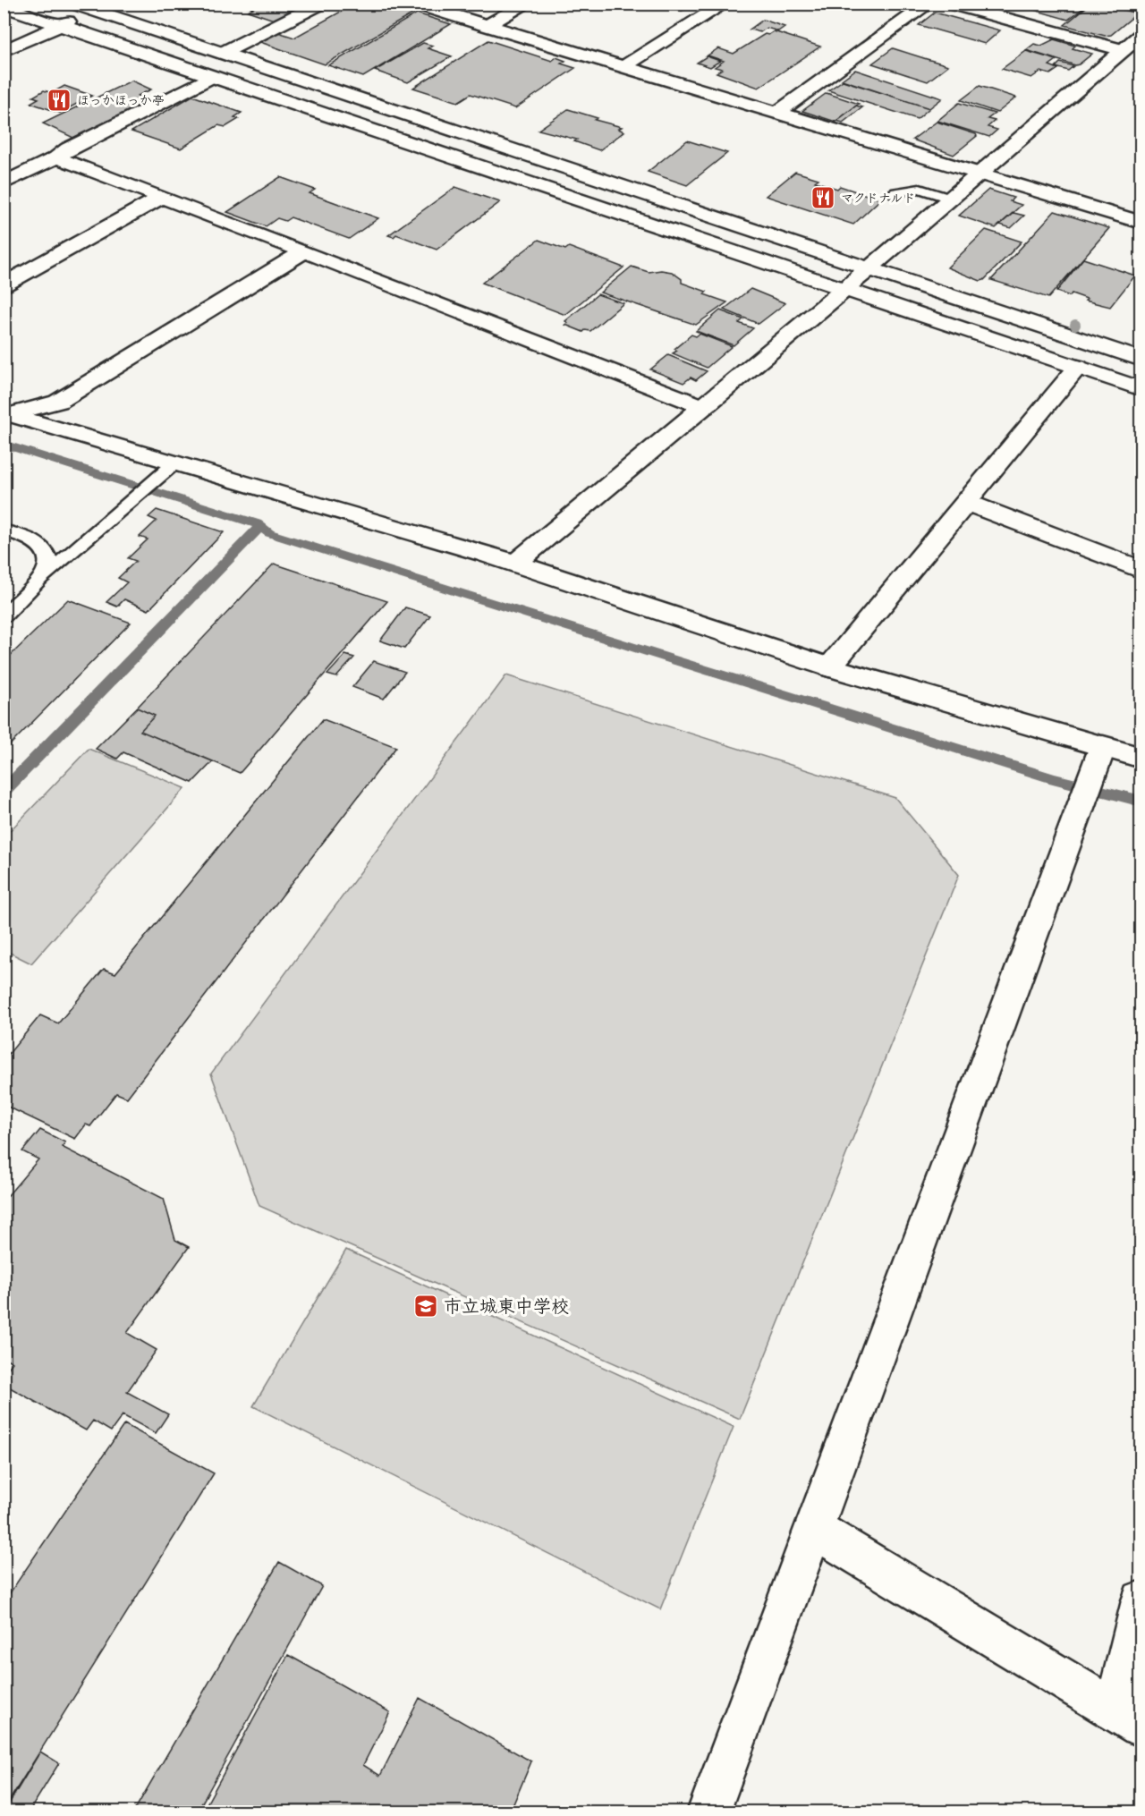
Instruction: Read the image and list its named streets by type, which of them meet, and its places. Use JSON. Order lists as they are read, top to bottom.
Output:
{
  "places": {
    "restaurant": ["ほっかほっか亭", "マクドナルド"],
    "school or university": ["市立城東中学校"]
  }
}
